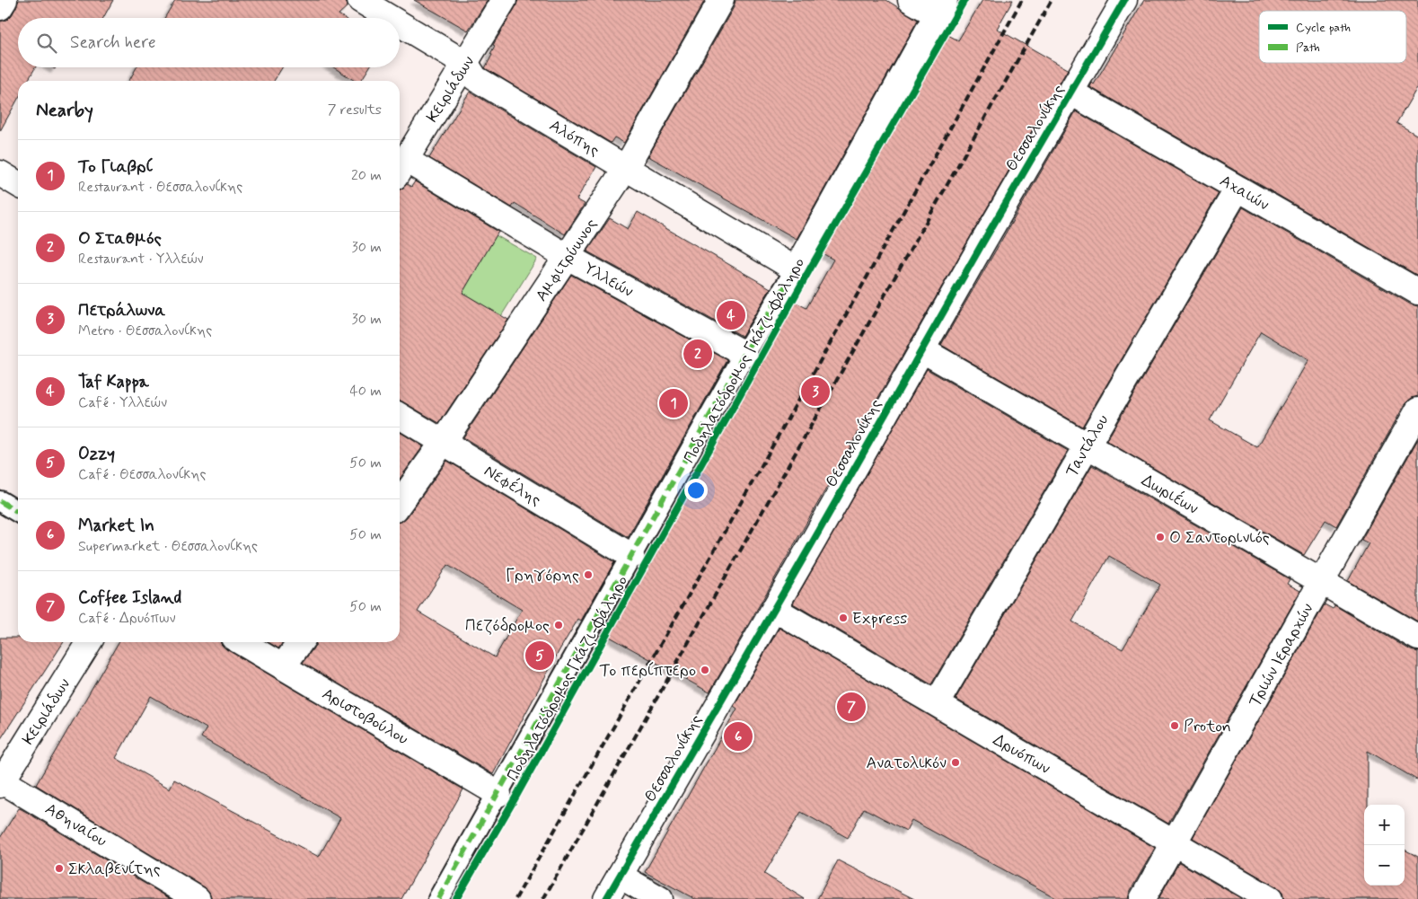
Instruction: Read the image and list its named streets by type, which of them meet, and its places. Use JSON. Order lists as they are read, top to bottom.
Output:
{
  "streets": {
    "street": [
      "Κειριάδων",
      "Θεσσαλονίκης",
      "Αλόπης",
      "Αχαιών",
      "Αμφιτρύωνος",
      "Υλλεών",
      "Ταντάλου",
      "Νεφέλης",
      "Δωριέων",
      "Τριών Ιεραρχών",
      "Αριστοβούλου",
      "Δρυόπων",
      "Αθηναίου"
    ],
    "cycle path": ["Ποδηλατόδρομος Γκάζι-Φάληρο"]
  },
  "crossings": [
    ["Κειριάδων", "Αλόπης"],
    ["Κειριάδων", "Υλλεών"],
    ["Κειριάδων", "Αθηναίου"],
    ["Θεσσαλονίκης", "Αχαιών"],
    ["Θεσσαλονίκης", "Δωριέων"],
    ["Θεσσαλονίκης", "Δρυόπων"],
    ["Αλόπης", "Αμφιτρύωνος"],
    ["Αχαιών", "Ταντάλου"],
    ["Αμφιτρύωνος", "Υλλεών"],
    ["Αμφιτρύωνος", "Νεφέλης"],
    ["Ταντάλου", "Δωριέων"],
    ["Ταντάλου", "Δρυόπων"],
    ["Δωριέων", "Τριών Ιεραρχών"],
    ["Τριών Ιεραρχών", "Δρυόπων"]
  ],
  "places": [
    "Ο Σαντορινιός",
    "Γρηγόρης",
    "Express",
    "Πεζόδρομος",
    "Το περίπτερο",
    "Proton",
    "Ανατολικόν",
    "Σκλαβενίτης"
  ],
  "legend": ["Cycle path", "Path"],
  "page": {
    "search": "Search here",
    "heading": ["Nearby", "7 results"],
    "list": [
      {
        "mark": "1",
        "name": "Το Γιαβρί",
        "note": "Restaurant · Θεσσαλονίκης",
        "value": "20 m"
      },
      {
        "mark": "2",
        "name": "Ο Σταθμός",
        "note": "Restaurant · Υλλεών",
        "value": "30 m"
      },
      {
        "mark": "3",
        "name": "Πετράλωνα",
        "note": "Metro · Θεσσαλονίκης",
        "value": "30 m"
      },
      {
        "mark": "4",
        "name": "Taf Kappa",
        "note": "Café · Υλλεών",
        "value": "40 m"
      },
      {
        "mark": "5",
        "name": "Ozzy",
        "note": "Café · Θεσσαλονίκης",
        "value": "50 m"
      },
      {
        "mark": "6",
        "name": "Market In",
        "note": "Supermarket · Θεσσαλονίκης",
        "value": "50 m"
      },
      {
        "mark": "7",
        "name": "Coffee Island",
        "note": "Café · Δρυόπων",
        "value": "50 m"
      }
    ],
    "pins": [
      "4",
      "2",
      "3",
      "1",
      "5",
      "7",
      "6"
    ],
    "map_buttons": ["+", "−"]
  }
}
